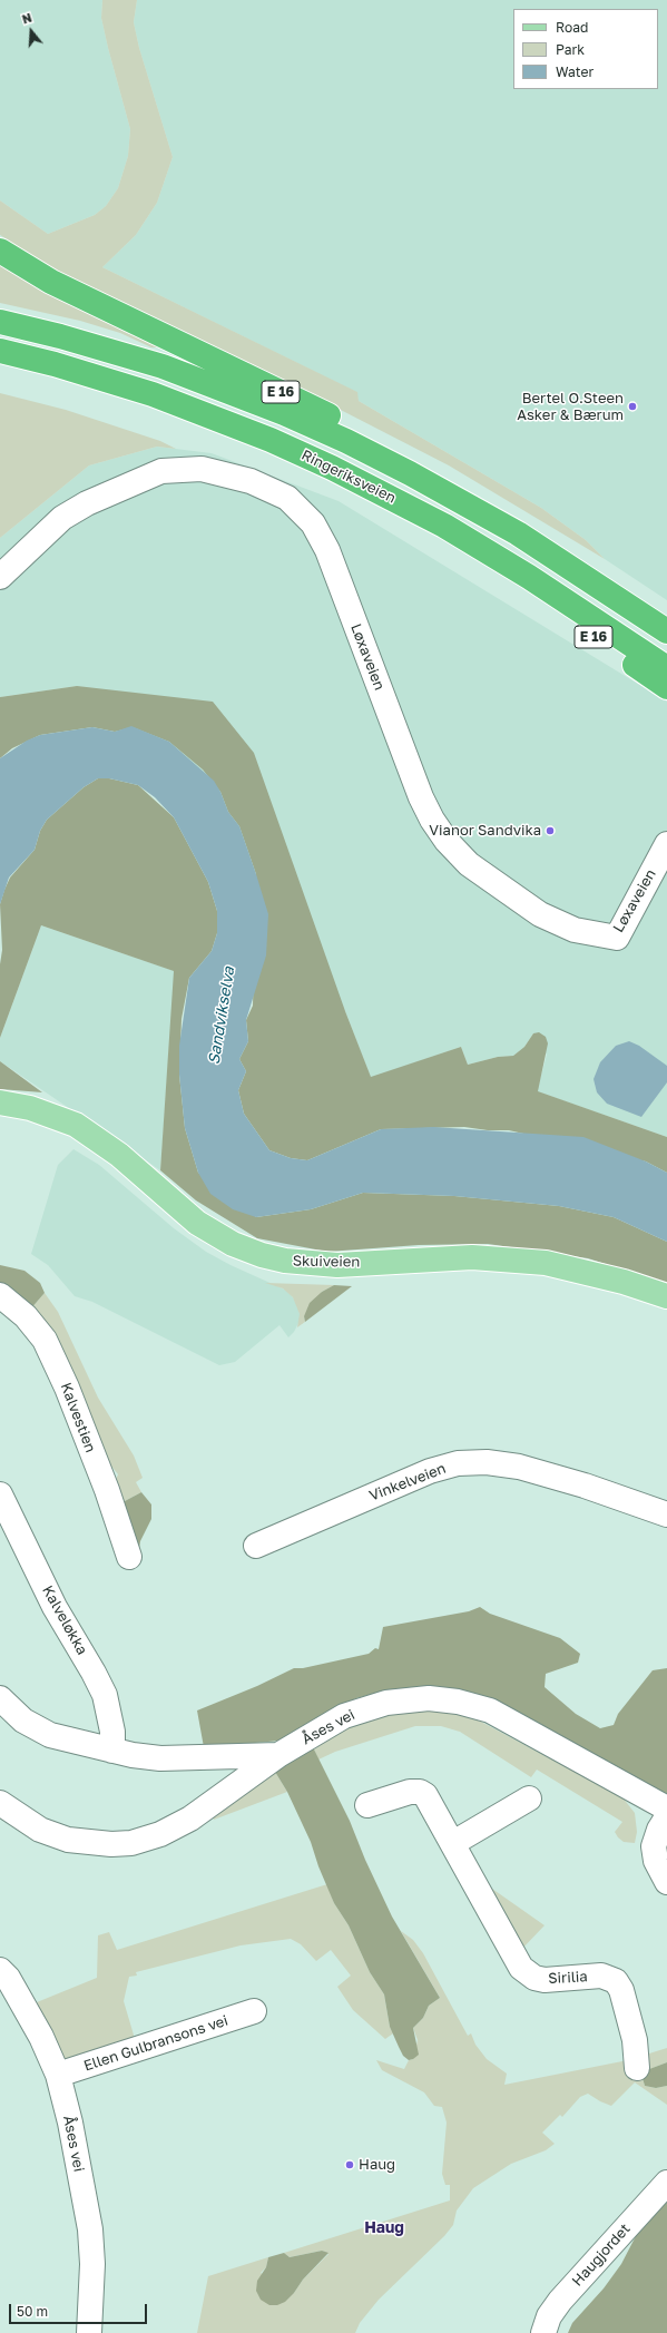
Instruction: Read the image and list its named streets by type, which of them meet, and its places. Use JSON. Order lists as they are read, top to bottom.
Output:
{
  "streets": {
    "highway": ["E 16", "Ringeriksveien"],
    "main road": ["Skuiveien"],
    "street": [
      "Løxaveien",
      "Kalvestien",
      "Vinkelveien",
      "Kalveløkka",
      "Åses vei",
      "Sirilia",
      "Ellen Gulbransons vei",
      "Haugjordet"
    ]
  },
  "crossings": [
    ["E 16", "Ringeriksveien"],
    ["Åses vei", "Ellen Gulbransons vei"]
  ],
  "districts": ["Haug"],
  "water": ["Sandvikselva"],
  "places": ["Bertel O.Steen Asker & Bærum", "Vianor Sandvika", "Haug"],
  "legend": ["Road", "Park", "Water"],
  "scale_bar": "50 m",
  "north": "top"
}
